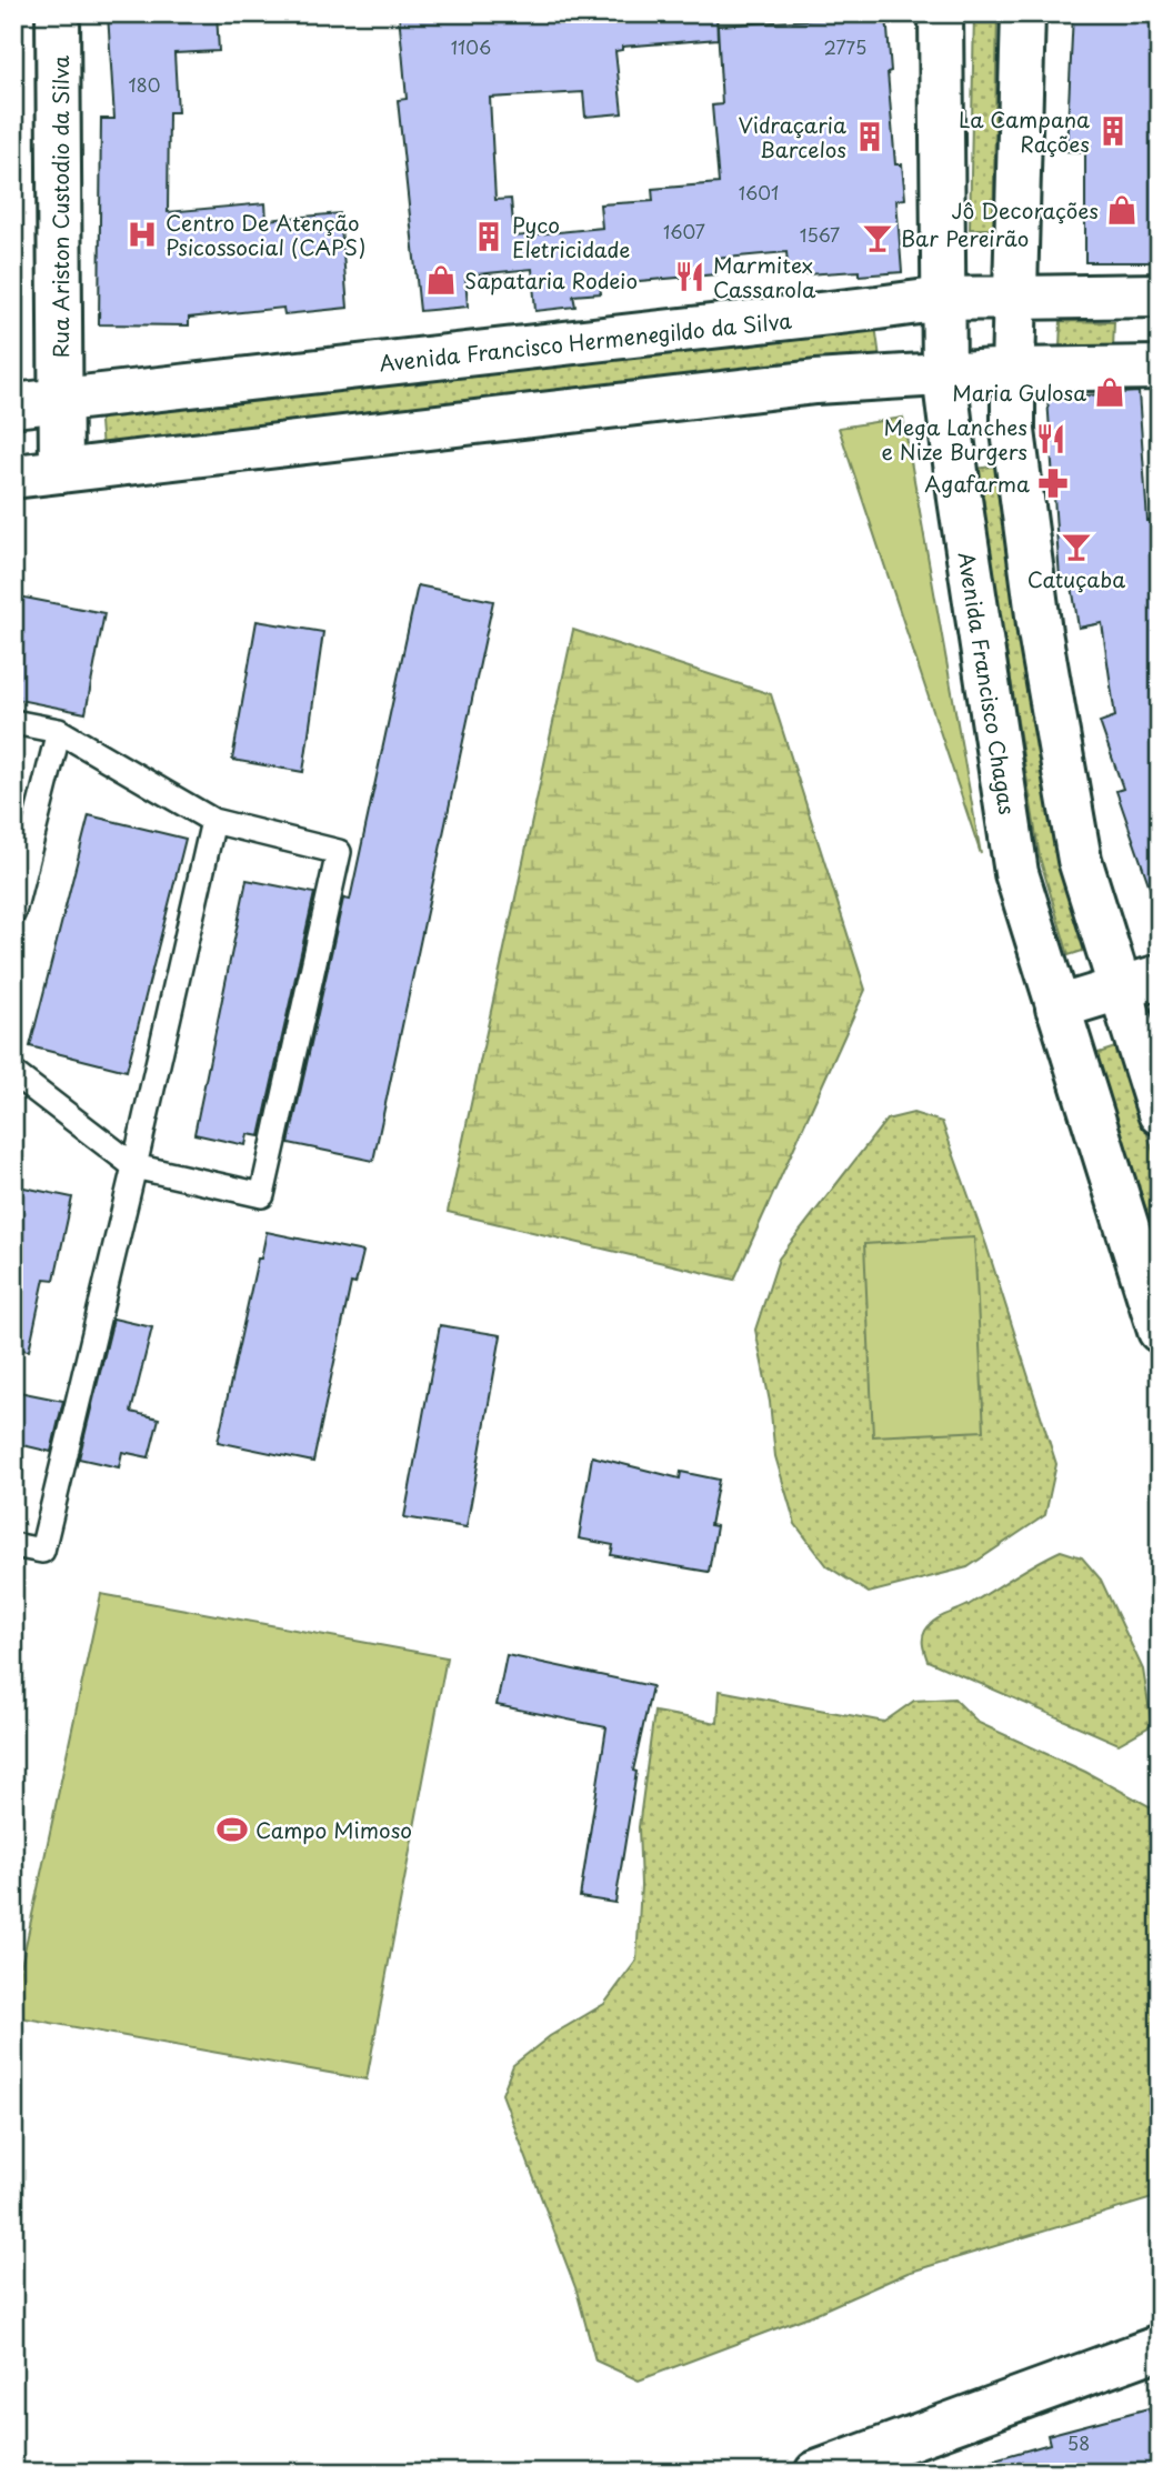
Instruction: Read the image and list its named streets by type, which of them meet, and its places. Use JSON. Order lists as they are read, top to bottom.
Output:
{
  "streets": {
    "main road": ["Rua Ariston Custodio da Silva", "Avenida Francisco Hermenegildo da Silva", "Avenida Francisco Chagas"]
  },
  "crossings": [
    ["Rua Ariston Custodio da Silva", "Avenida Francisco Hermenegildo da Silva"],
    ["Avenida Francisco Hermenegildo da Silva", "Avenida Francisco Chagas"]
  ],
  "places": {
    "building": ["La Campana Rações", "Vidraçaria Barcelos", "Pyco Eletricidade"],
    "shop": ["Jô Decorações", "Sapataria Rodeio", "Maria Gulosa"],
    "hospital": ["Centro De Atenção Psicossocial (CAPS)"],
    "bar": ["Bar Pereirão", "Catuçaba"],
    "restaurant": ["Marmitex Cassarola", "Mega Lanches e Nize Burgers"],
    "pharmacy": ["Agafarma"],
    "sports": ["Campo Mimoso"]
  },
  "house_numbers": [
    "1106",
    "2775",
    "180",
    "1601",
    "1607",
    "1567",
    "58"
  ]
}
